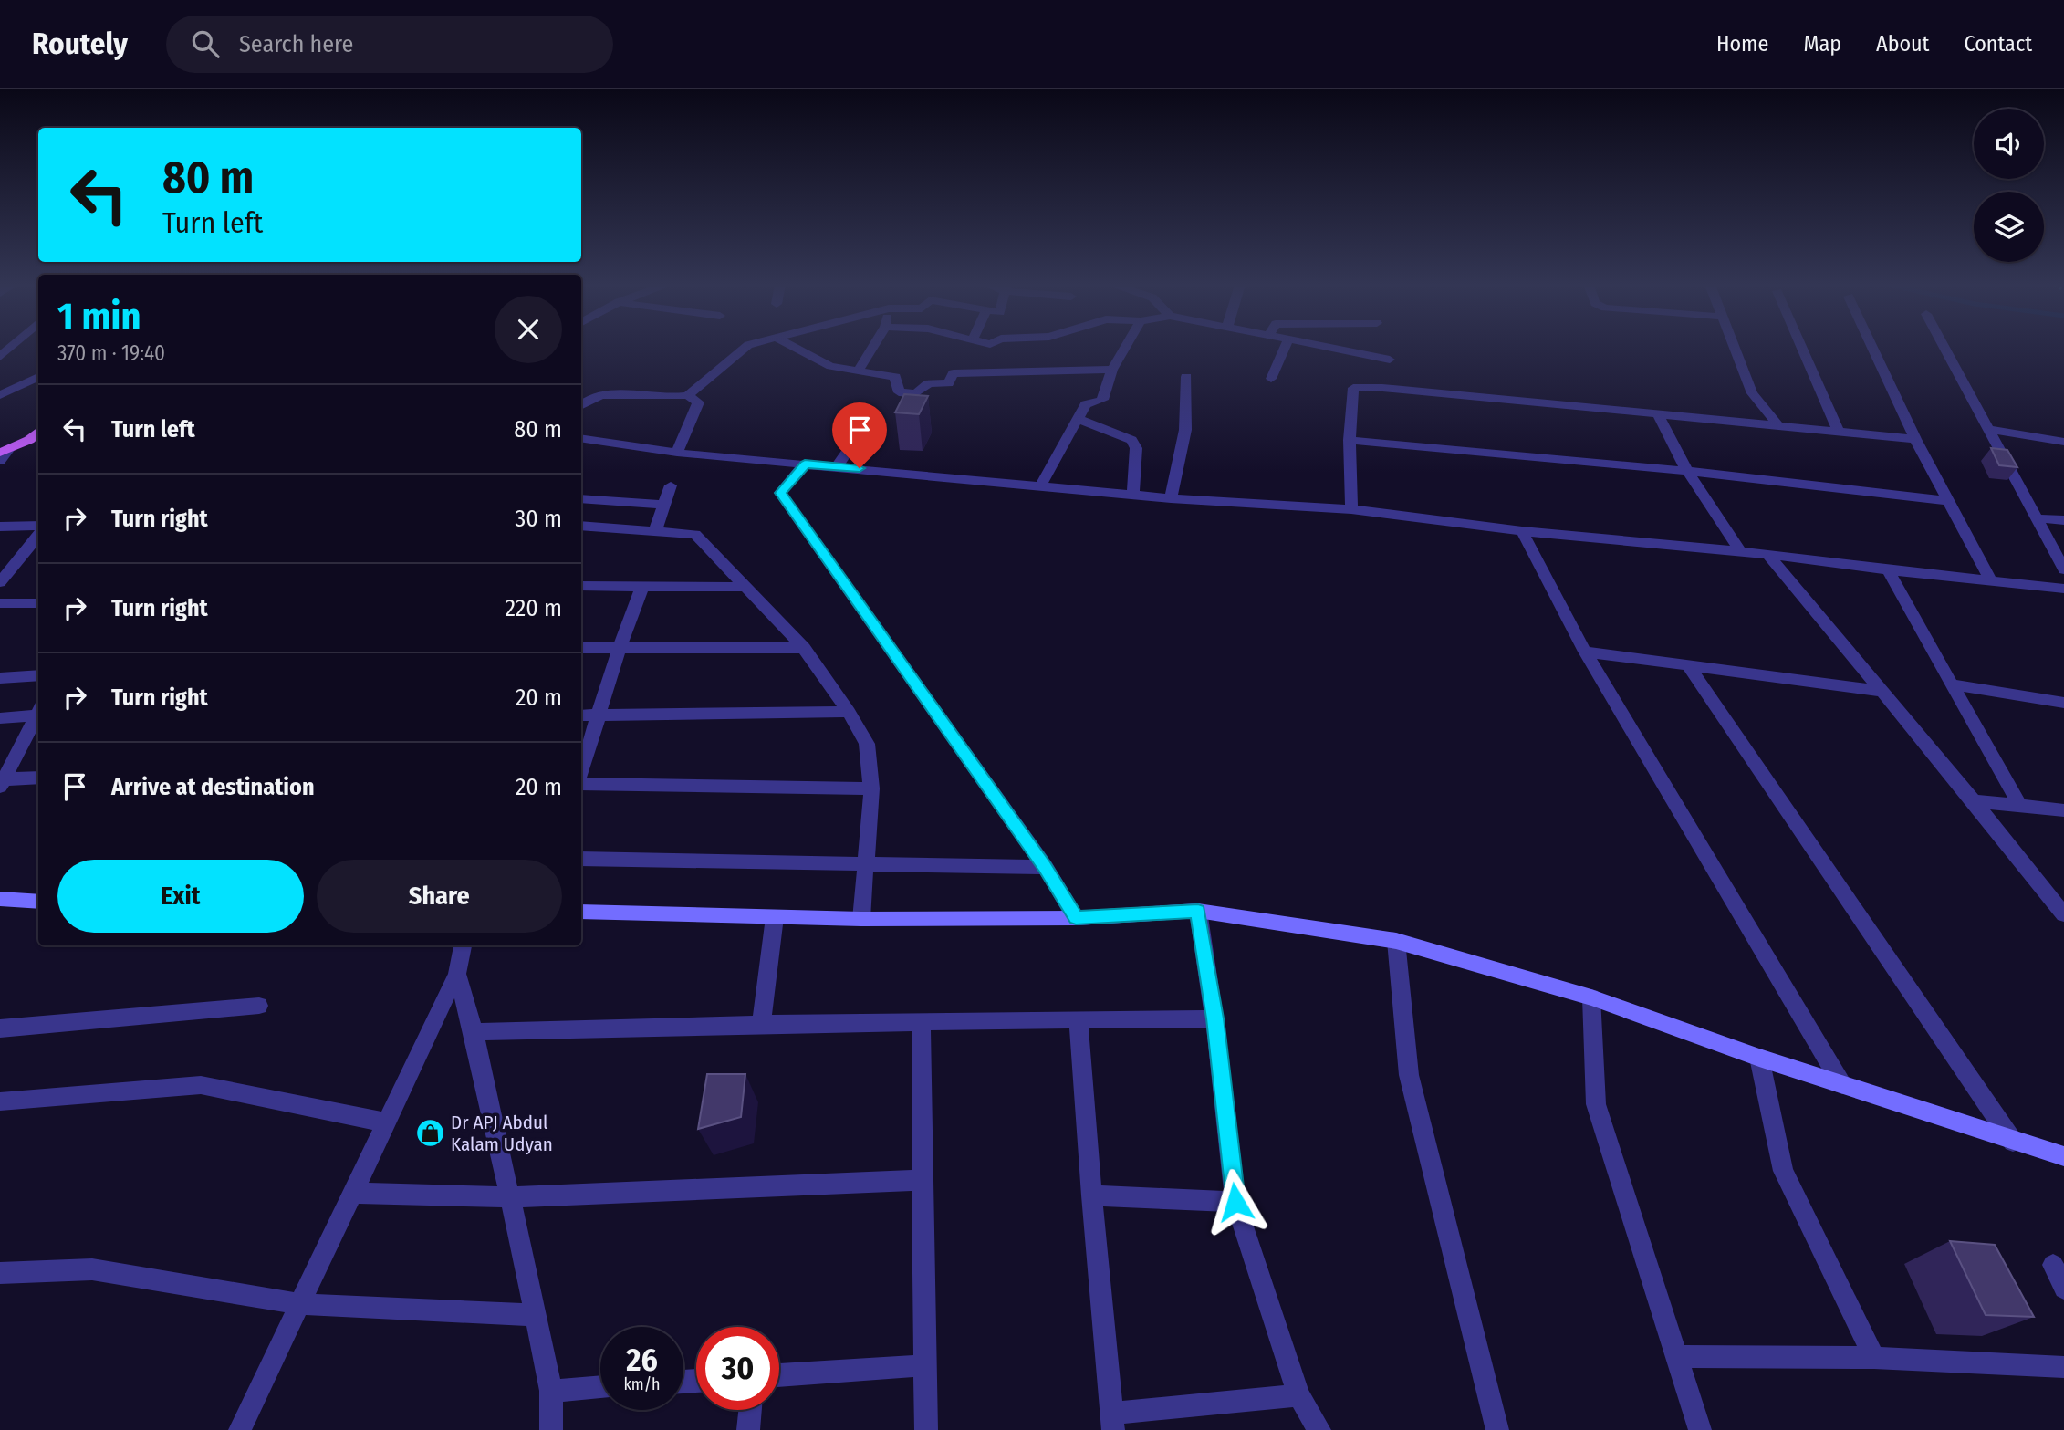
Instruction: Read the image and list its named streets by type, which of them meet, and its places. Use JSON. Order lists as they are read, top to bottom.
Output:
{
  "places": {
    "shop": ["Dr APJ Abdul Kalam Udyan"]
  },
  "page": {
    "header": "Routely",
    "search": "Search here",
    "nav": [
      "Home",
      "Map",
      "About",
      "Contact"
    ],
    "turn": ["80 m", "Turn left"],
    "heading": ["1 min", "370 m · 19:40"],
    "list": [
      {
        "name": "Turn left",
        "value": "80 m"
      },
      {
        "name": "Turn right",
        "value": "30 m"
      },
      {
        "name": "Turn right",
        "value": "220 m"
      },
      {
        "name": "Turn right",
        "value": "20 m"
      },
      {
        "name": "Arrive at destination",
        "value": "20 m"
      }
    ],
    "buttons": ["Exit", "Share"],
    "speed": "26 km/h",
    "limit": "30"
  }
}
